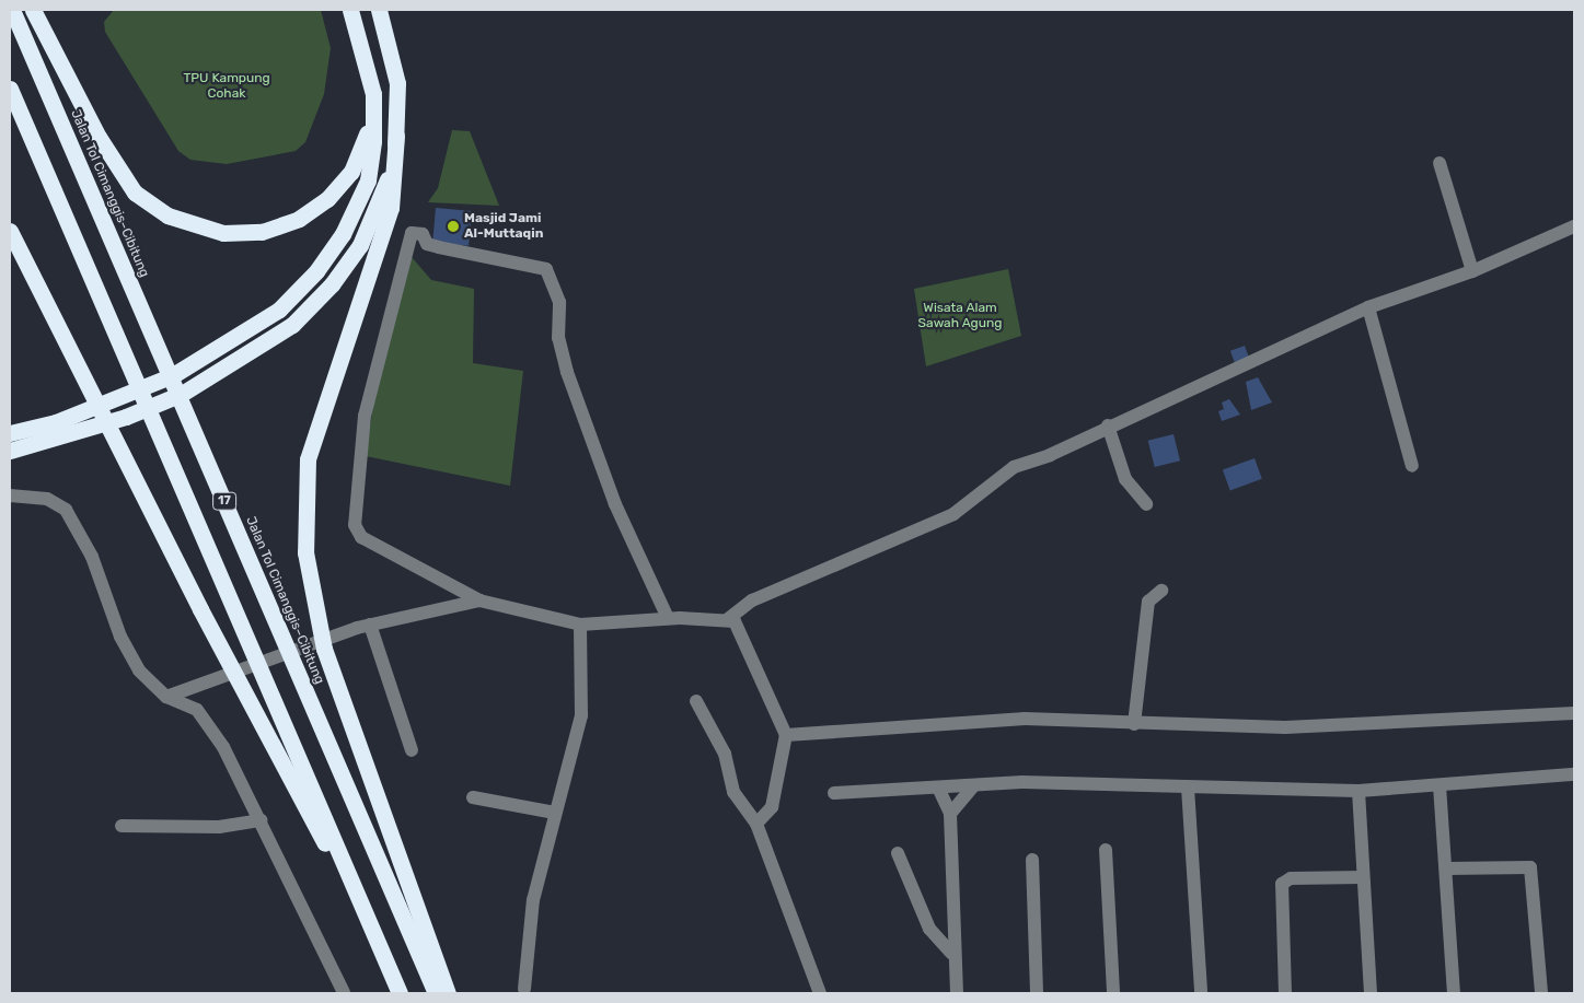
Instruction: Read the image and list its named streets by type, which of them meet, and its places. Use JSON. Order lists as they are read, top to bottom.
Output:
{
  "streets": {
    "highway": ["Jalan Tol Cimanggis–Cibitung", "17"]
  },
  "parks": ["TPU Kampung Cohak", "Wisata Alam Sawah Agung"],
  "places": ["Masjid Jami Al-Muttaqin"]
}
